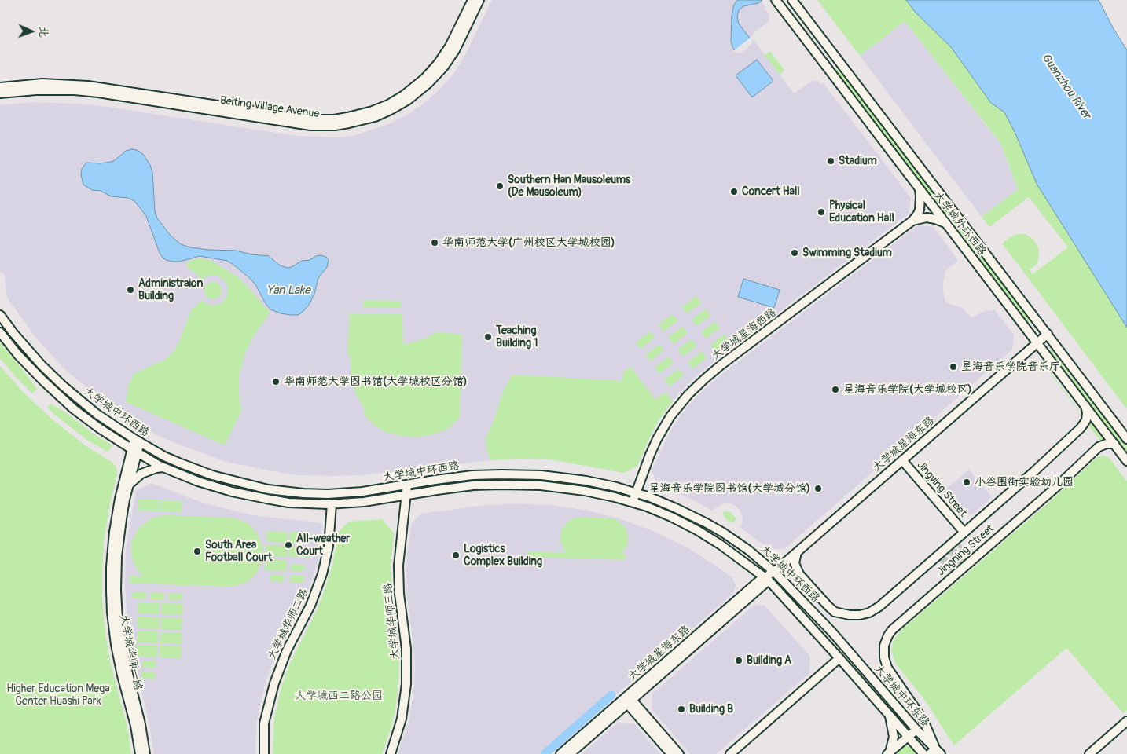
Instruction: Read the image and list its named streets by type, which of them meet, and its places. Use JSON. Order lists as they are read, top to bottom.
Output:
{
  "streets": {
    "main road": [
      "Beiting Village Avenue",
      "大学城外环西路",
      "大学城星海西路",
      "大学城中环西路",
      "大学城星海东路",
      "Jingying Street",
      "Jingning Street",
      "大学城华师三路",
      "大学城华师二路",
      "大学城华师一路",
      "大学城中环东路"
    ]
  },
  "crossings": [
    ["大学城外环西路", "大学城星海西路"],
    ["大学城外环西路", "大学城星海东路"],
    ["大学城外环西路", "Jingning Street"],
    ["大学城星海西路", "大学城中环西路"],
    ["大学城中环西路", "大学城星海东路"],
    ["大学城中环西路", "大学城华师三路"],
    ["大学城中环西路", "大学城华师二路"],
    ["大学城中环西路", "大学城华师一路"],
    ["大学城中环西路", "大学城中环东路"],
    ["大学城星海东路", "Jingying Street"],
    ["大学城星海东路", "Jingning Street"],
    ["Jingying Street", "Jingning Street"],
    ["Jingning Street", "大学城中环东路"]
  ],
  "water": ["Guanzhou River", "Yan Lake"],
  "parks": ["Higher Education Mega Center Huashi Park", "大学城西二路公园"],
  "places": [
    "Stadium",
    "Southern Han Mausoleums (De Mausoleum)",
    "Concert Hall",
    "Physical Education Hall",
    "华南师范大学(广州校区大学城校园)",
    "Swimming Stadium",
    "Administraion Building",
    "Teaching Building 1",
    "星海音乐学院音乐厅",
    "华南师范大学图书馆(大学城校区分馆)",
    "星海音乐学院(大学城校区)",
    "小谷围街实验幼儿园",
    "星海音乐学院图书馆(大学城分馆)",
    "All-weather Court",
    "South Area Football Court",
    "Logistics Complex Building",
    "Building A",
    "Building B"
  ],
  "north": "right"
}
